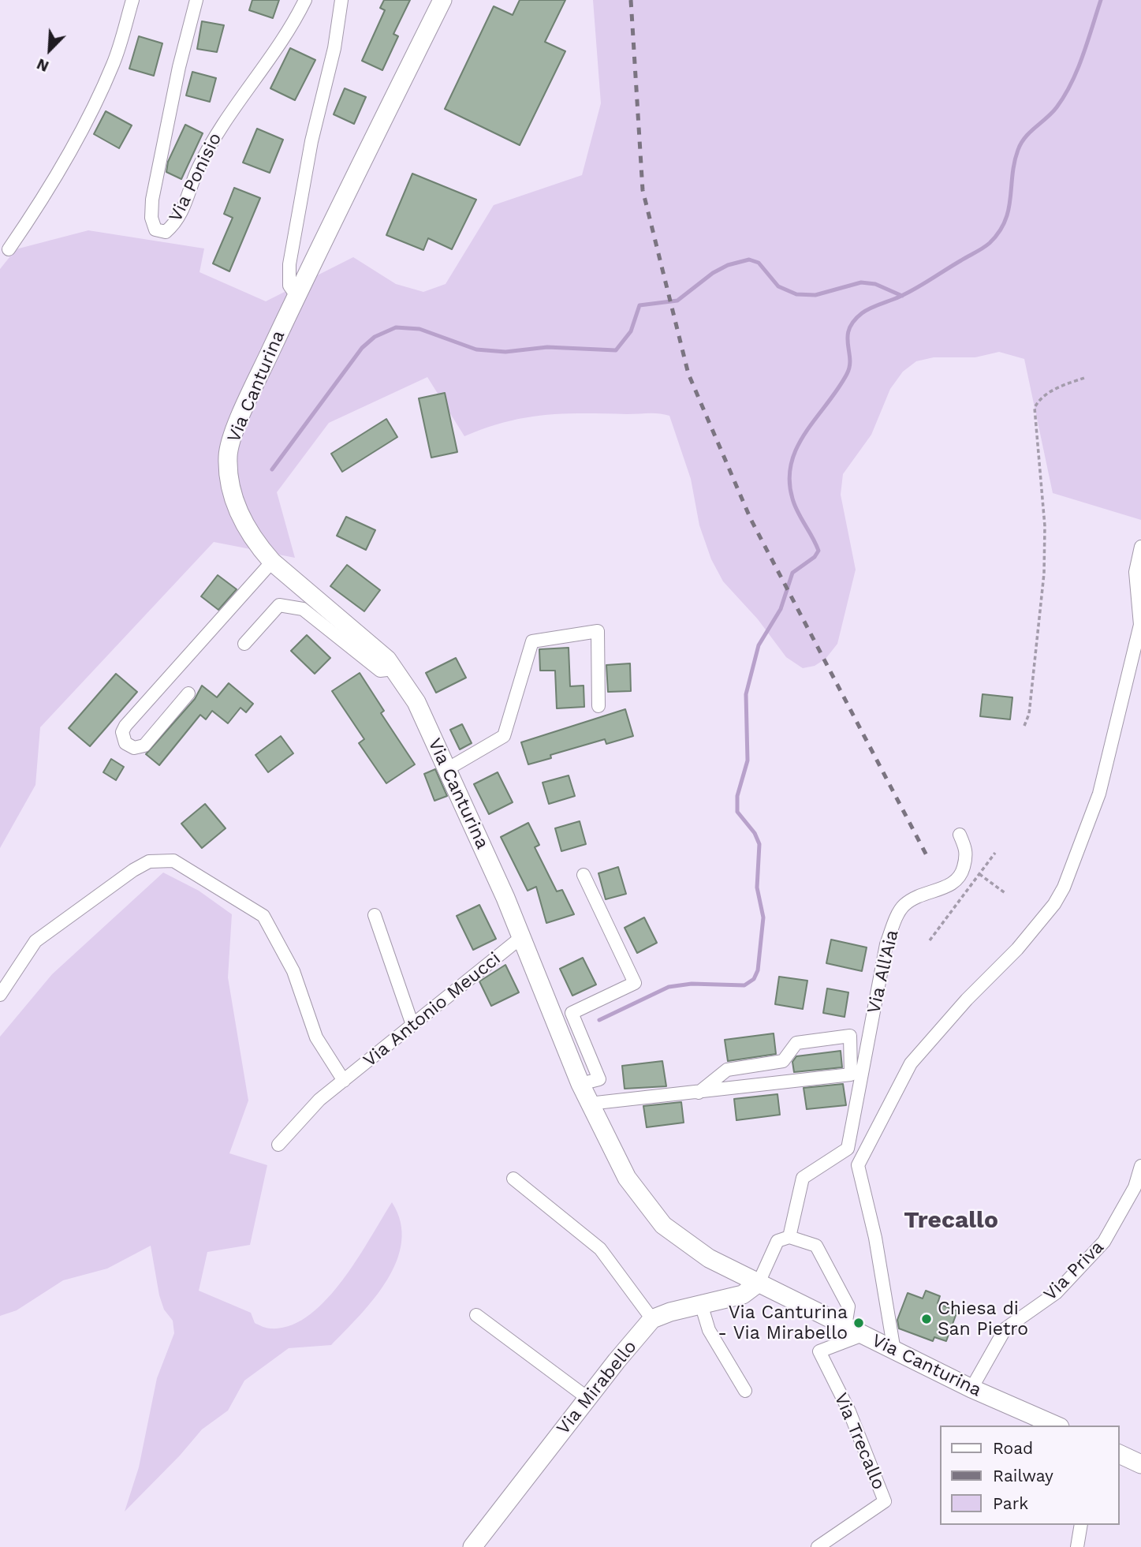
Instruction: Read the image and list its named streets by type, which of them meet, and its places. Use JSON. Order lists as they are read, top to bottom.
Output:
{
  "streets": {
    "main road": ["Via Canturina", "Via Mirabello"],
    "street": [
      "Via Ponisio",
      "Via All'Aia",
      "Via Antonio Meucci",
      "Via Priva",
      "Via Trecallo"
    ]
  },
  "crossings": [
    ["Via Canturina", "Via Antonio Meucci"],
    ["Via Canturina", "Via Priva"],
    ["Via Canturina", "Via Trecallo"]
  ],
  "districts": ["Trecallo"],
  "places": ["Chiesa di San Pietro", "Via Canturina - Via Mirabello"],
  "legend": ["Road", "Railway", "Park"],
  "north": "bottom left"
}
